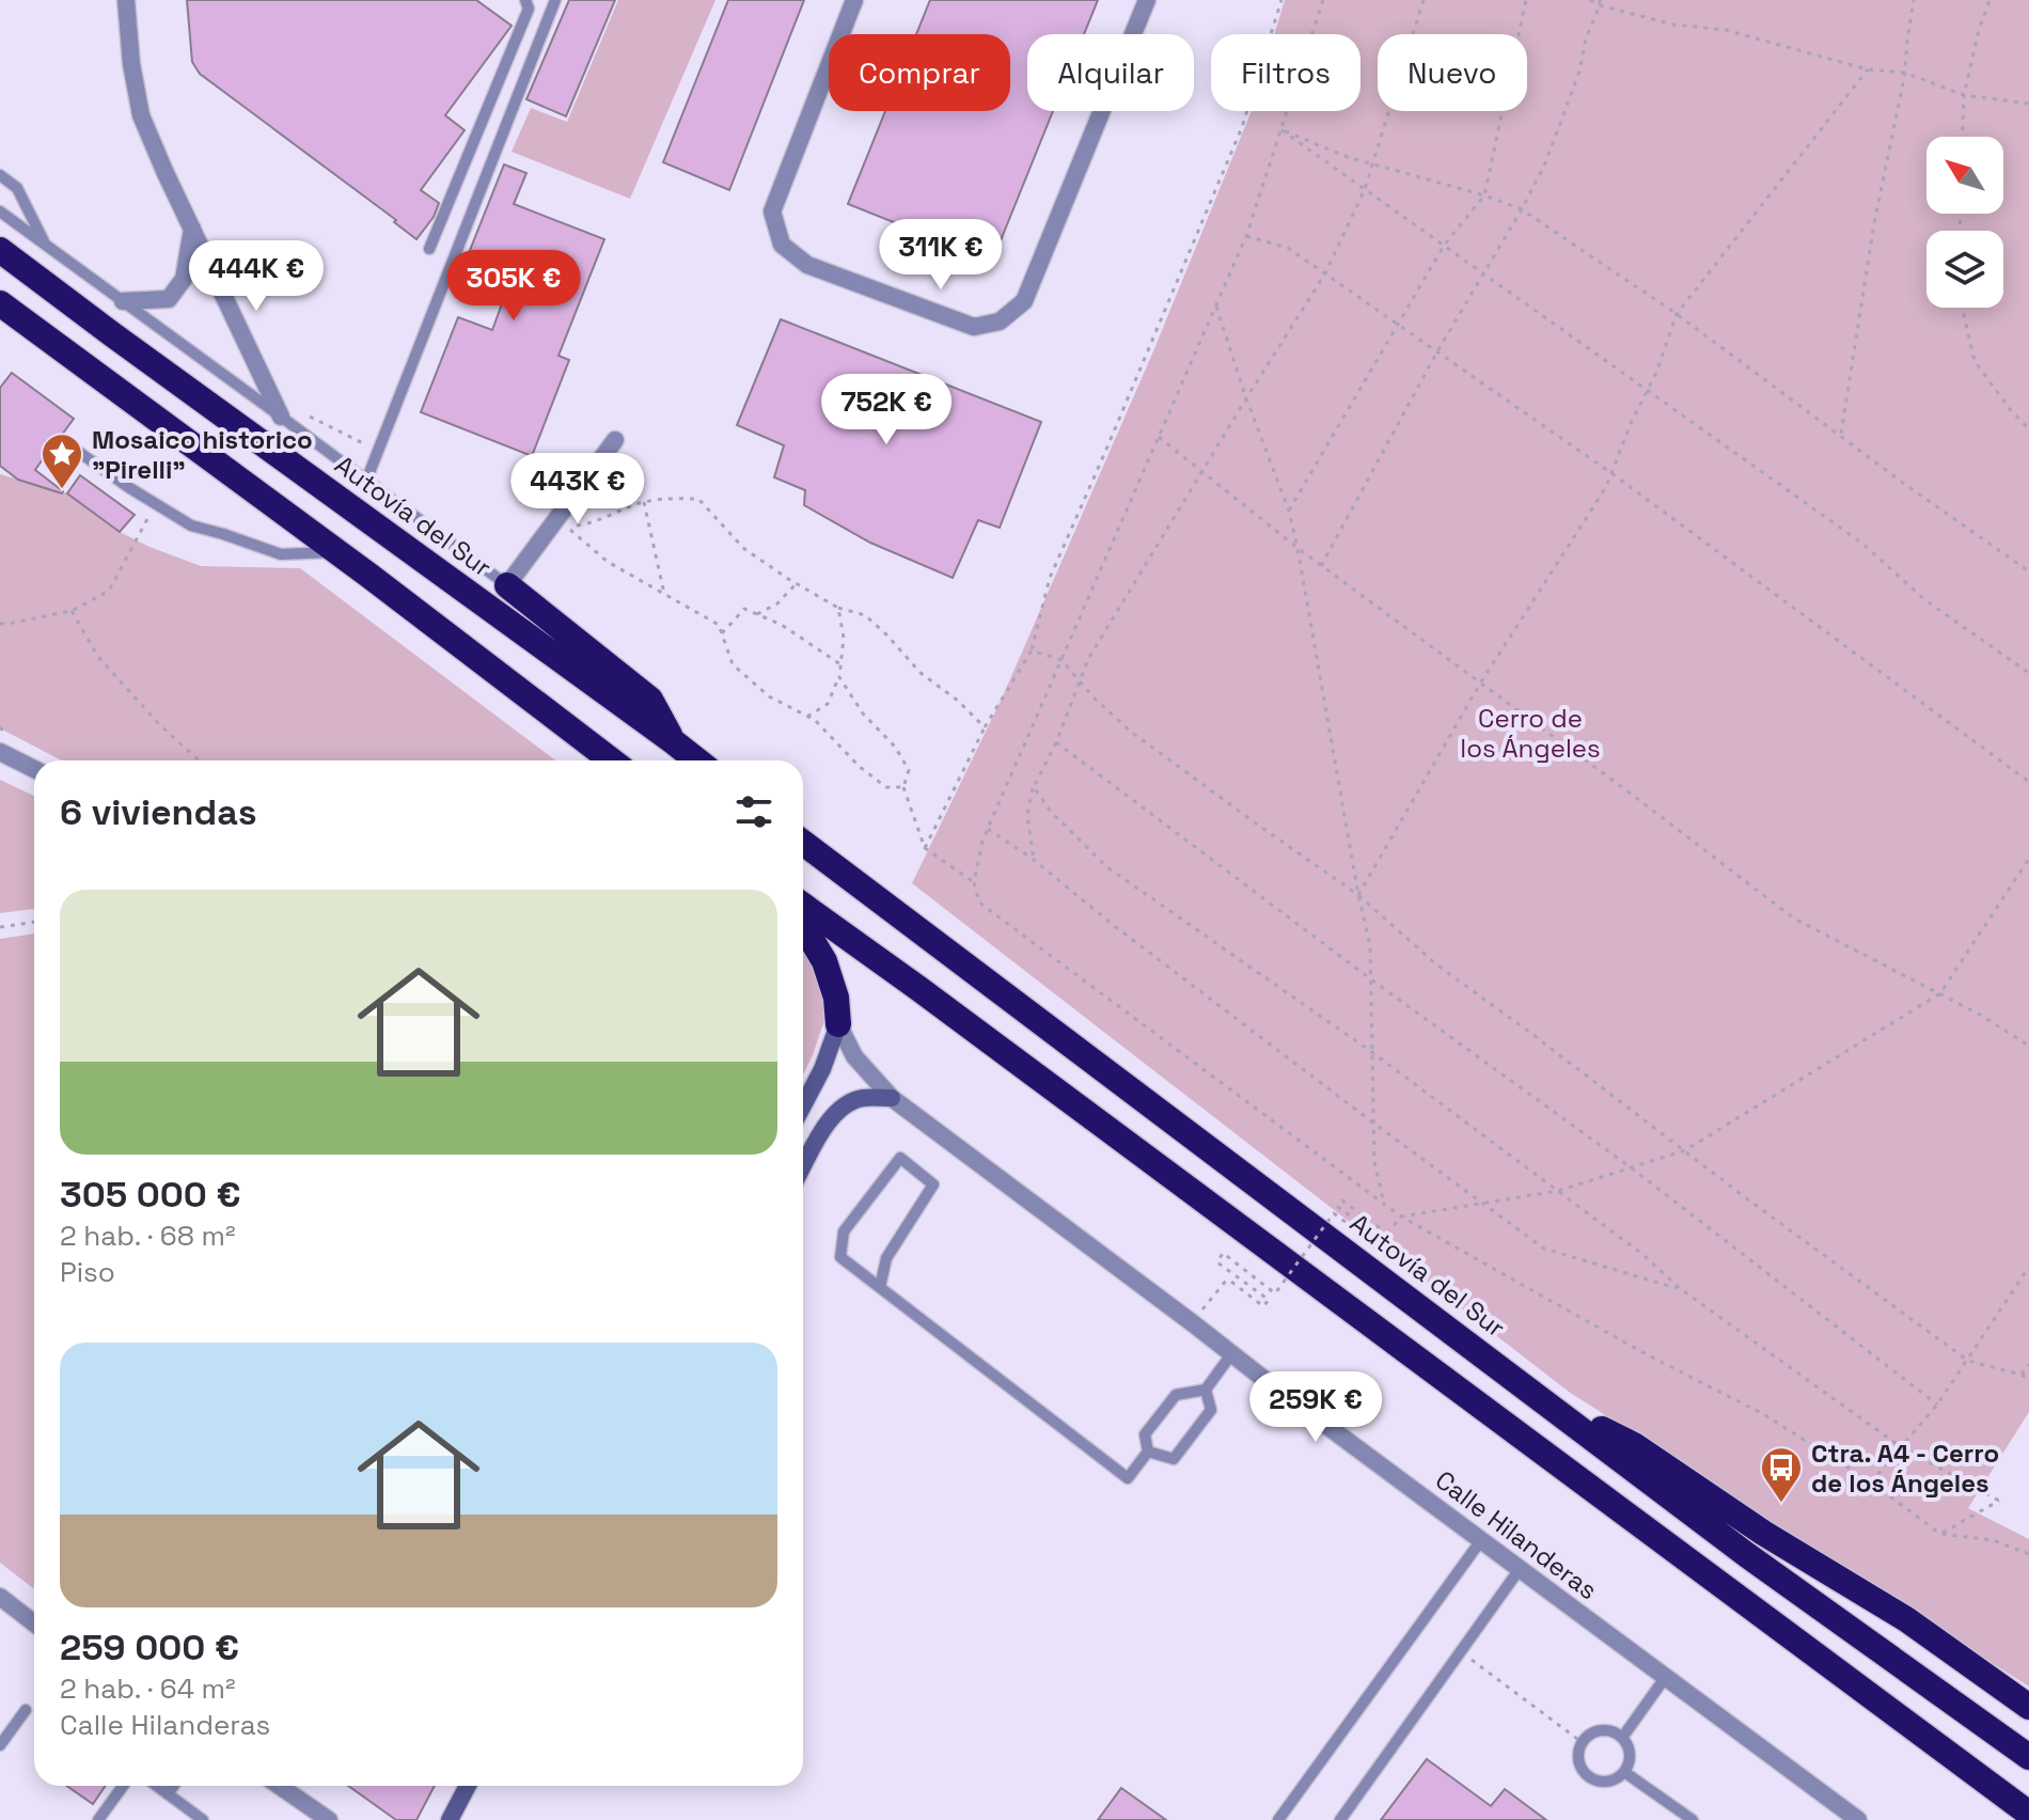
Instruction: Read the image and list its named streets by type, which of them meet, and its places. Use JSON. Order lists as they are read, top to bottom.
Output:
{
  "streets": {
    "highway": ["Autovía del Sur"],
    "street": ["Calle Hilanderas"]
  },
  "parks": ["Cerro de los Ángeles"],
  "places": {
    "place": ["Mosaico historico \"Pirelli\""],
    "bus stop": ["Ctra. A4 - Cerro de los Ángeles"]
  },
  "north": "top left",
  "page": {
    "chip": [
      "Comprar",
      "Alquilar",
      "Filtros",
      "Nuevo"
    ],
    "price": [
      "311K €",
      "444K €",
      "305K €",
      "752K €",
      "443K €",
      "259K €"
    ],
    "heading": "6 viviendas",
    "list": [
      {
        "name": "305 000 €",
        "note": "2 hab. · 68 m² · Piso"
      },
      {
        "name": "259 000 €",
        "note": "2 hab. · 64 m² · Calle Hilanderas"
      }
    ]
  }
}
